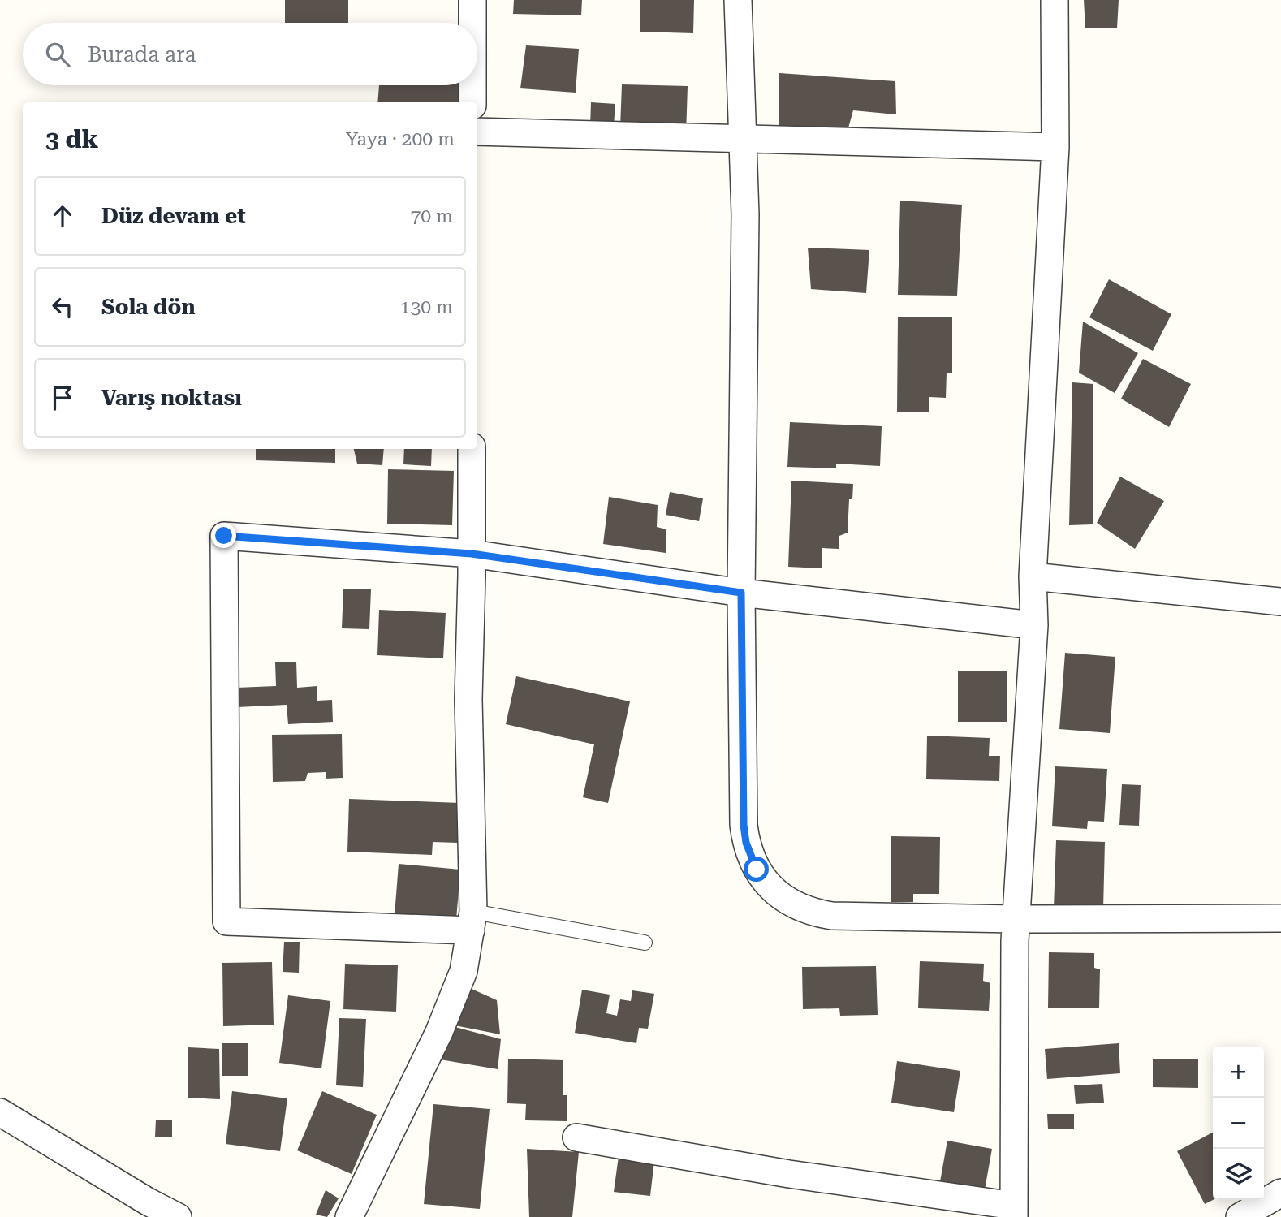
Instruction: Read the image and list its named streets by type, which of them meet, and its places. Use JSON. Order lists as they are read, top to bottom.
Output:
{
  "page": {
    "search": "Burada ara",
    "heading": ["3 dk", "Yaya · 200 m"],
    "list": [
      ["Düz devam et", "70 m"],
      ["Sola dön", "130 m"],
      "Varış noktası"
    ],
    "map_buttons": ["+", "−"]
  }
}
